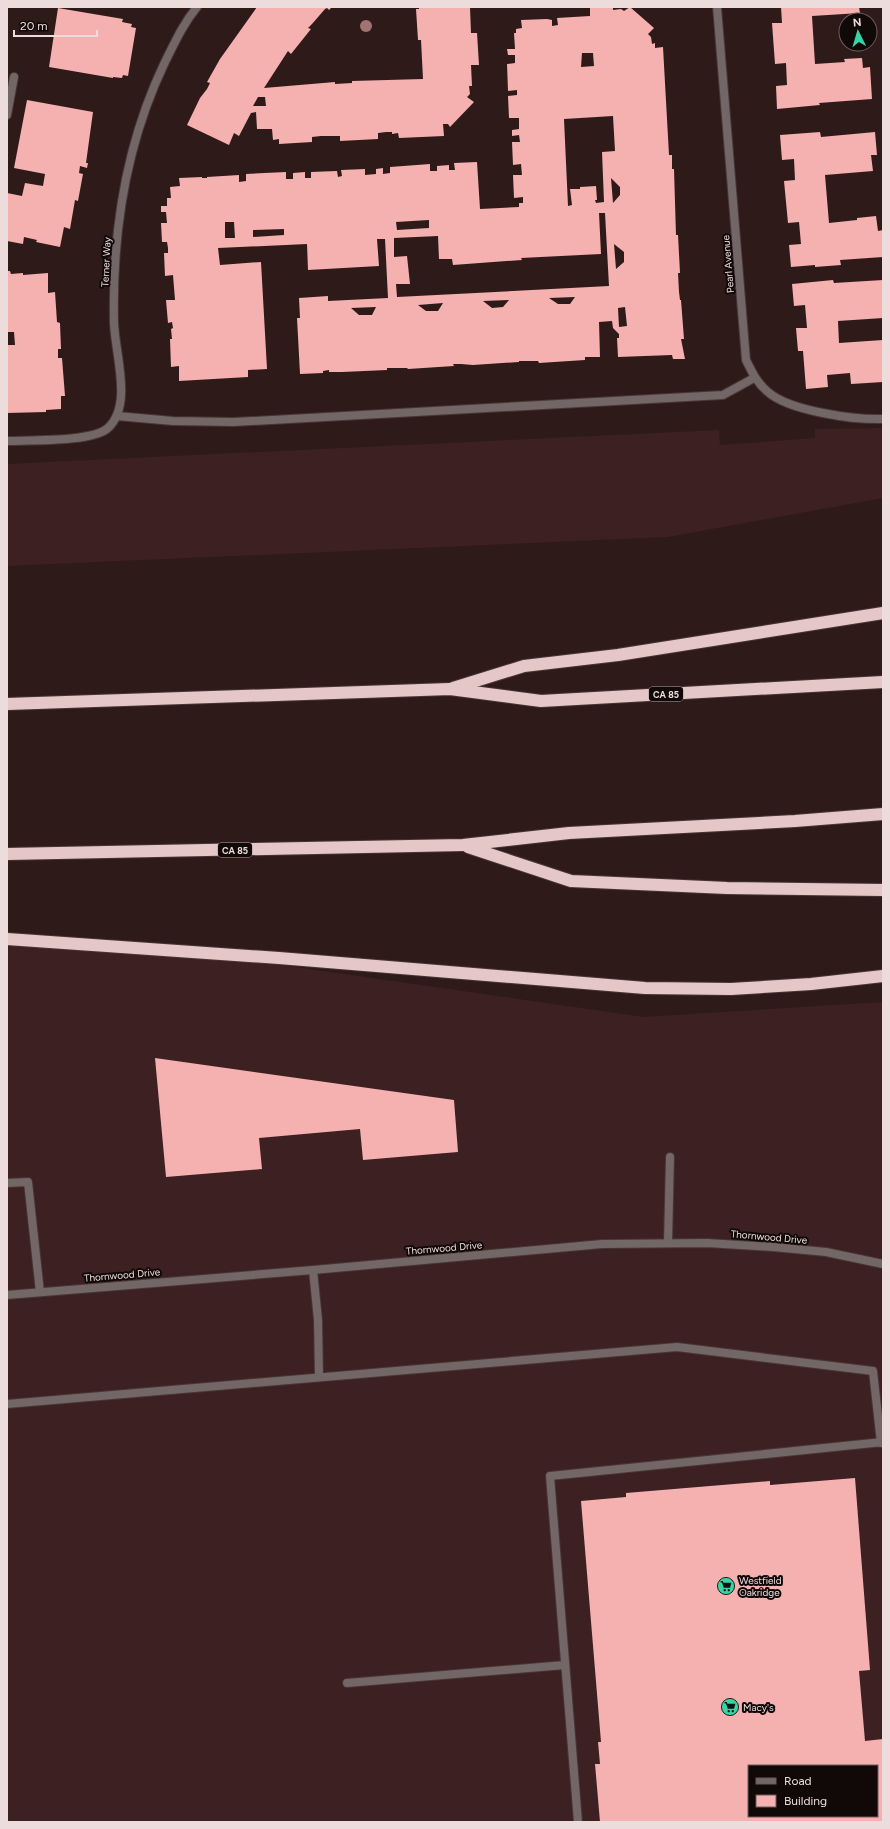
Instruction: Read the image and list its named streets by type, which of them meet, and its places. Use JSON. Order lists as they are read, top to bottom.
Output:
{
  "streets": {
    "highway": ["CA 85"],
    "street": ["Terner Way", "Pearl Avenue", "Thornwood Drive"]
  },
  "places": {
    "supermarket": ["Westfield Oakridge", "Macy's"]
  },
  "legend": ["Road", "Building"],
  "scale_bar": "20 m",
  "north": "top"
}
